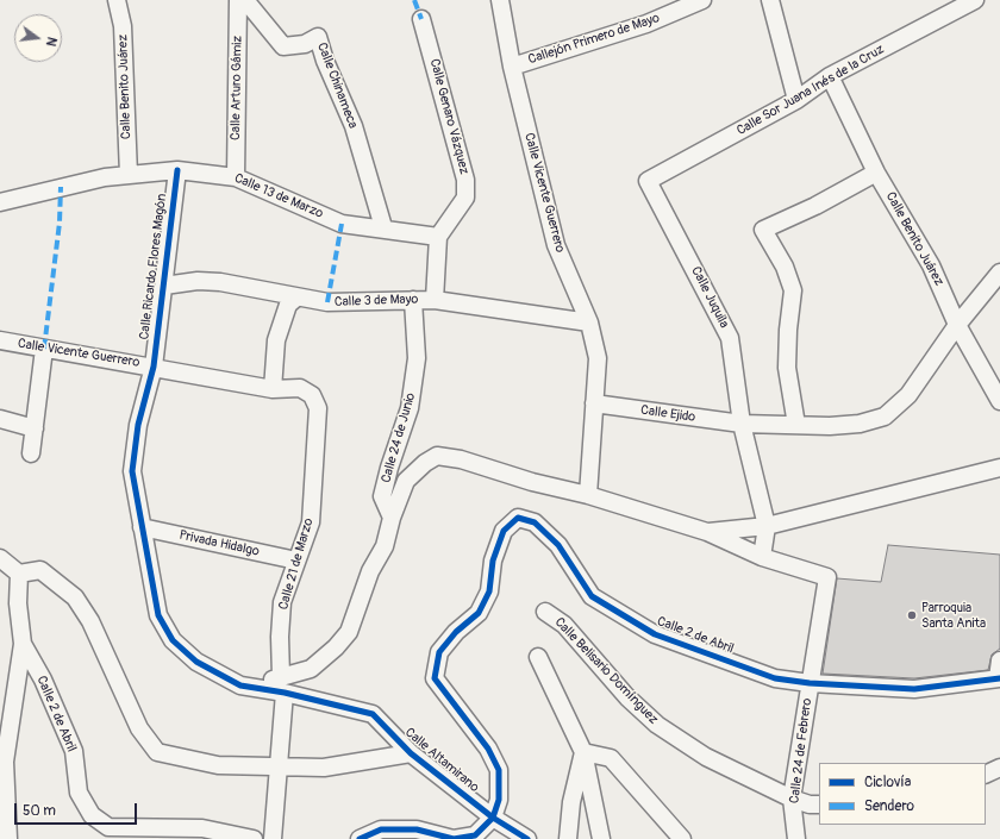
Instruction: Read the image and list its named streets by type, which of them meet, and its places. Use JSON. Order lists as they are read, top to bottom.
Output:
{
  "streets": {
    "street": [
      "Callejón Primero de Mayo",
      "Calle Chinameca",
      "Calle Benito Juárez",
      "Calle Arturo Gámiz",
      "Calle Sor Juana Inés de la Cruz",
      "Calle Genaro Vázquez",
      "Calle Vicente Guerrero",
      "Calle 13 de Marzo",
      "Calle Ricardo Flores Magón",
      "Calle Juquila",
      "Calle 3 de Mayo",
      "Calle Ejido",
      "Calle 24 de Junio",
      "Privada Hidalgo",
      "Calle 21 de Marzo",
      "Calle 2 de Abril",
      "Calle Belisario Domínguez",
      "Calle 24 de Febrero",
      "Calle Altamirano"
    ]
  },
  "crossings": [
    ["Callejón Primero de Mayo", "Calle Vicente Guerrero"],
    ["Calle Chinameca", "Calle 13 de Marzo"],
    ["Calle Benito Juárez", "Calle Sor Juana Inés de la Cruz"],
    ["Calle Benito Juárez", "Calle 13 de Marzo"],
    ["Calle Benito Juárez", "Calle Ejido"],
    ["Calle Arturo Gámiz", "Calle 13 de Marzo"],
    ["Calle Sor Juana Inés de la Cruz", "Calle Juquila"],
    ["Calle Genaro Vázquez", "Calle 13 de Marzo"],
    ["Calle Vicente Guerrero", "Calle Ricardo Flores Magón"],
    ["Calle Vicente Guerrero", "Calle 3 de Mayo"],
    ["Calle Vicente Guerrero", "Calle Ejido"],
    ["Calle Vicente Guerrero", "Calle 21 de Marzo"],
    ["Calle 13 de Marzo", "Calle Ricardo Flores Magón"],
    ["Calle Ricardo Flores Magón", "Calle 3 de Mayo"],
    ["Calle Ricardo Flores Magón", "Privada Hidalgo"],
    ["Calle Ricardo Flores Magón", "Calle Altamirano"],
    ["Calle Juquila", "Calle Ejido"],
    ["Calle 3 de Mayo", "Calle 24 de Junio"],
    ["Privada Hidalgo", "Calle 21 de Marzo"],
    ["Privada Hidalgo", "Calle Altamirano"],
    ["Calle 21 de Marzo", "Calle Altamirano"],
    ["Calle 2 de Abril", "Calle 24 de Febrero"],
    ["Calle 2 de Abril", "Calle Altamirano"],
    ["Calle Belisario Domínguez", "Calle 24 de Febrero"]
  ],
  "places": ["Parroquia Santa Anita"],
  "legend": ["Ciclovía", "Sendero"],
  "scale_bar": "50 m",
  "north": "right"
}
